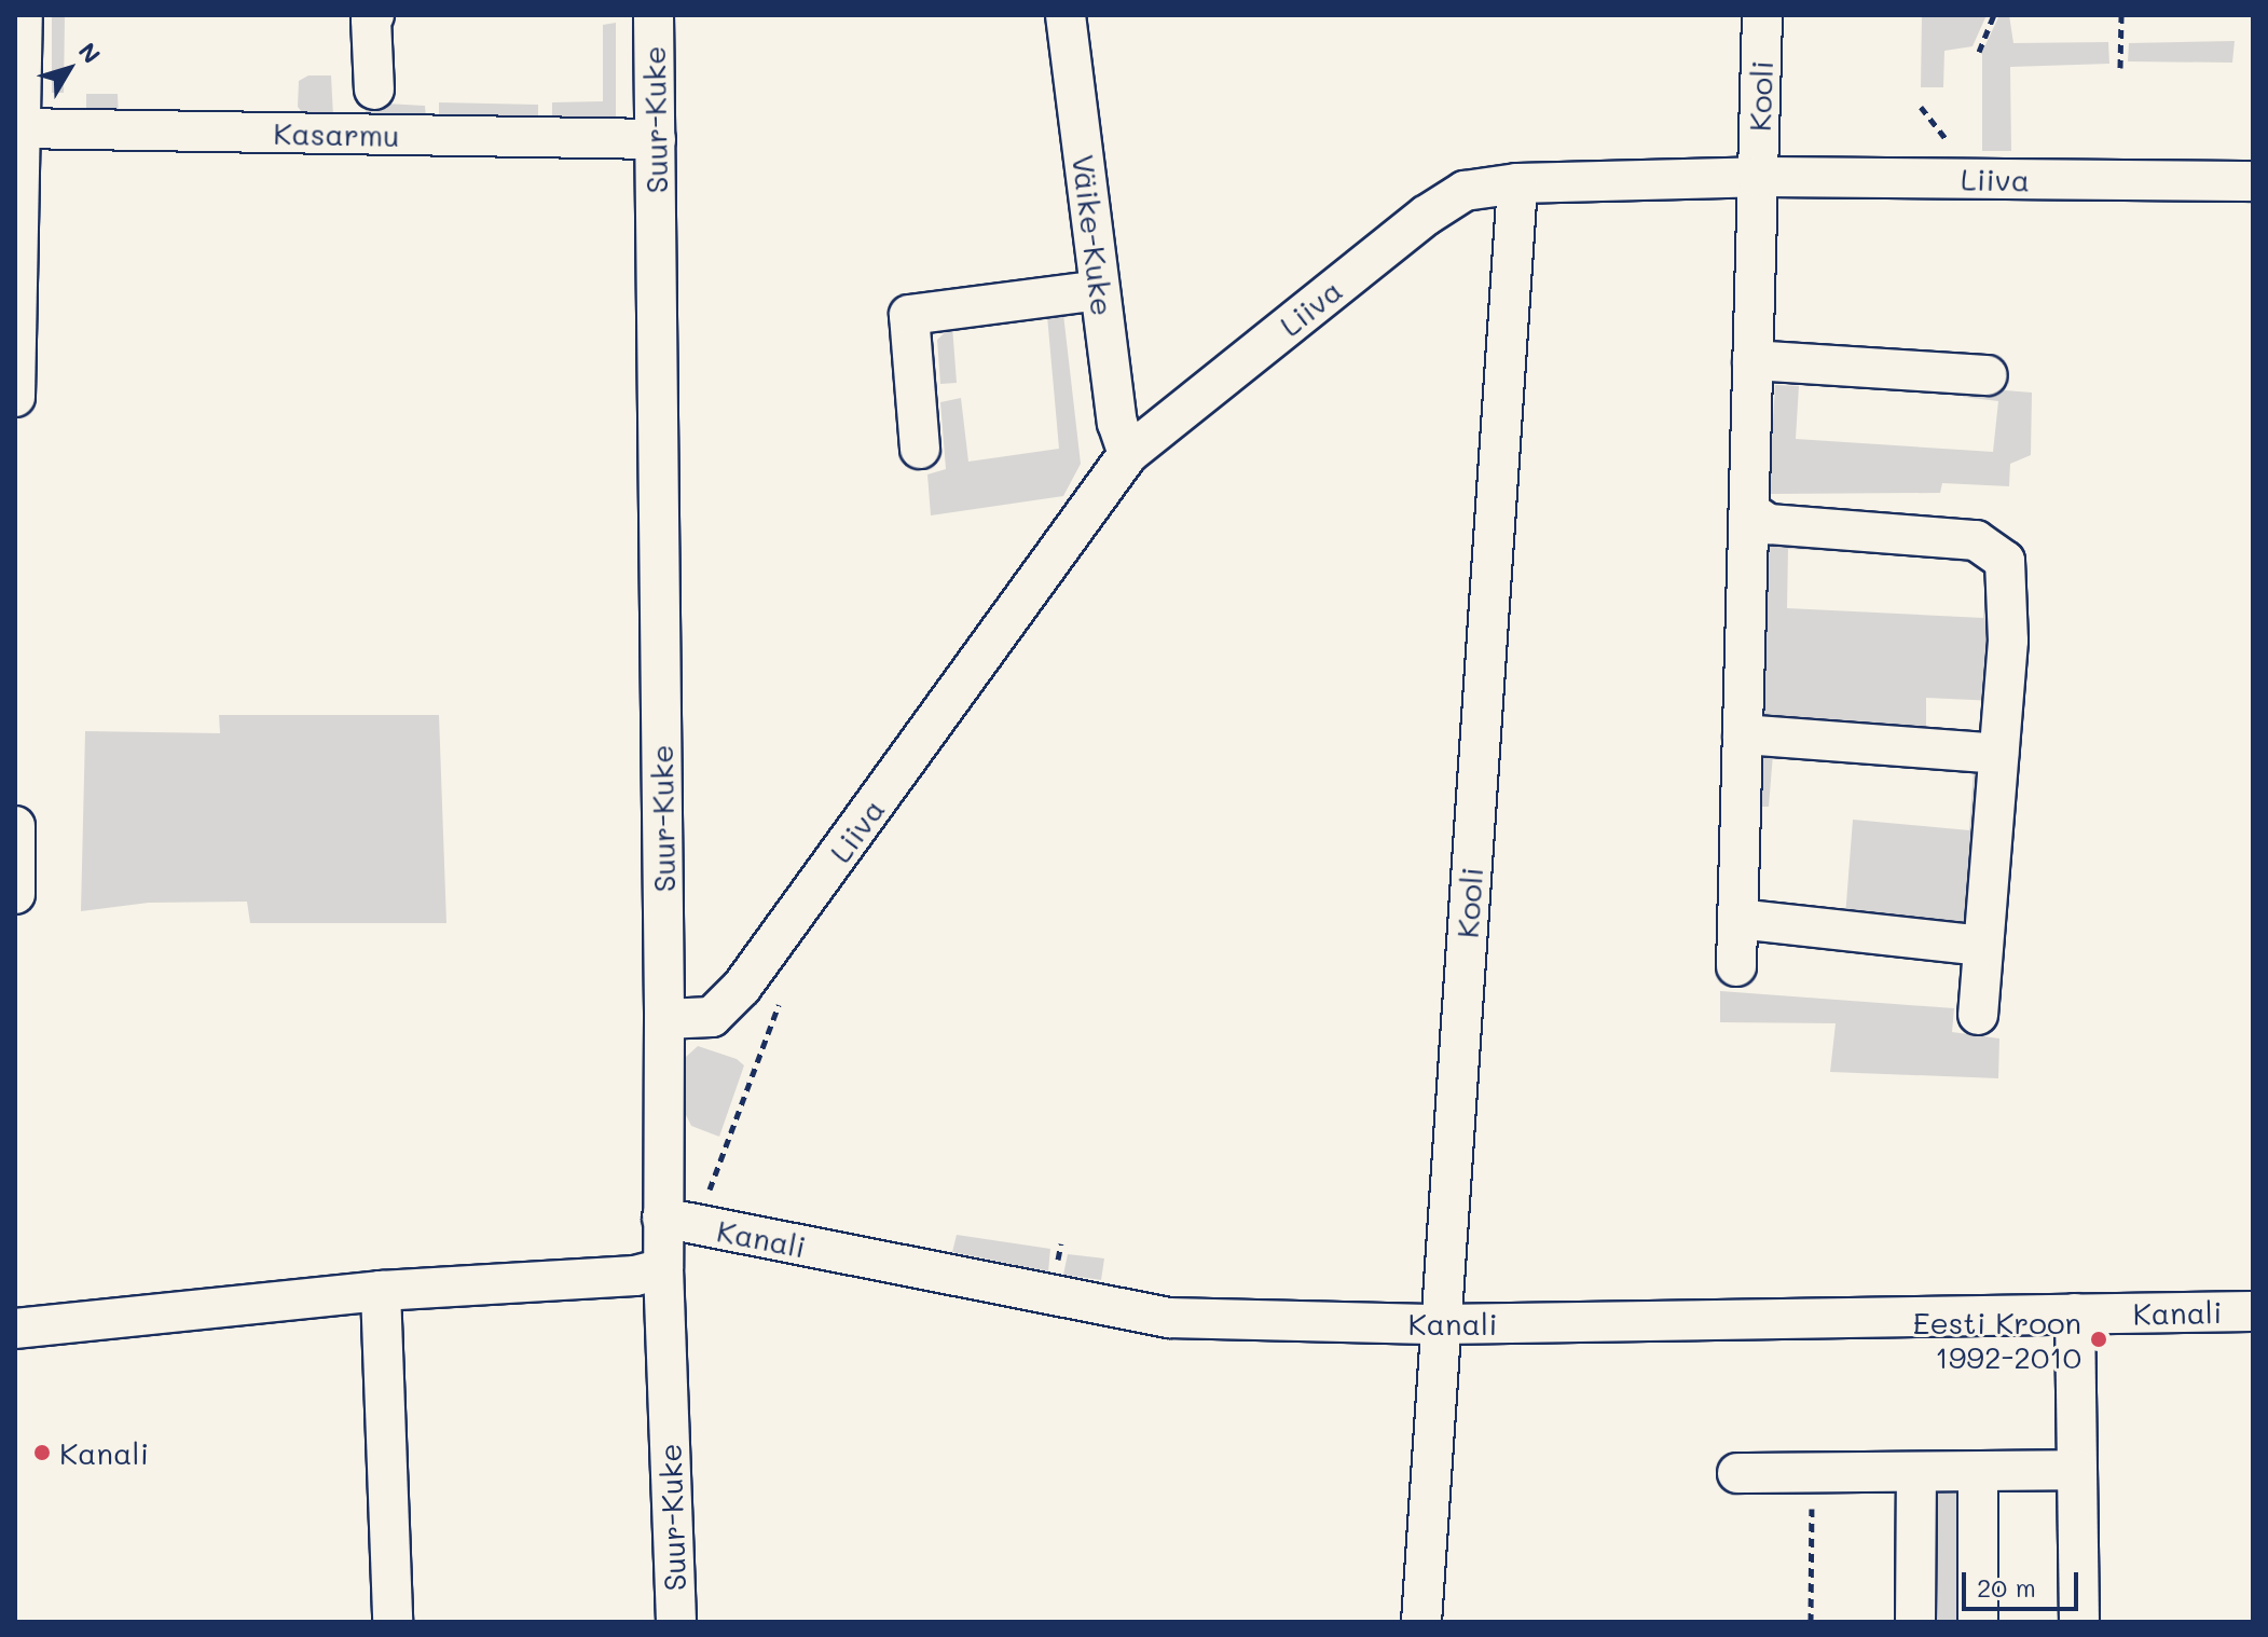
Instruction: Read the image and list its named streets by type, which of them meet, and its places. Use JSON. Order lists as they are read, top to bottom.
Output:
{
  "streets": {
    "street": [
      "Kooli",
      "Suur-Kuke",
      "Kasarmu",
      "Liiva",
      "Väike-Kuke",
      "Kanali"
    ]
  },
  "crossings": [
    ["Kooli", "Liiva"],
    ["Kooli", "Kanali"],
    ["Suur-Kuke", "Kasarmu"],
    ["Suur-Kuke", "Liiva"],
    ["Suur-Kuke", "Kanali"],
    ["Liiva", "Väike-Kuke"]
  ],
  "places": ["Eesti Kroon 1992-2010", "Kanali"],
  "scale_bar": "20 m",
  "north": "top right"
}
